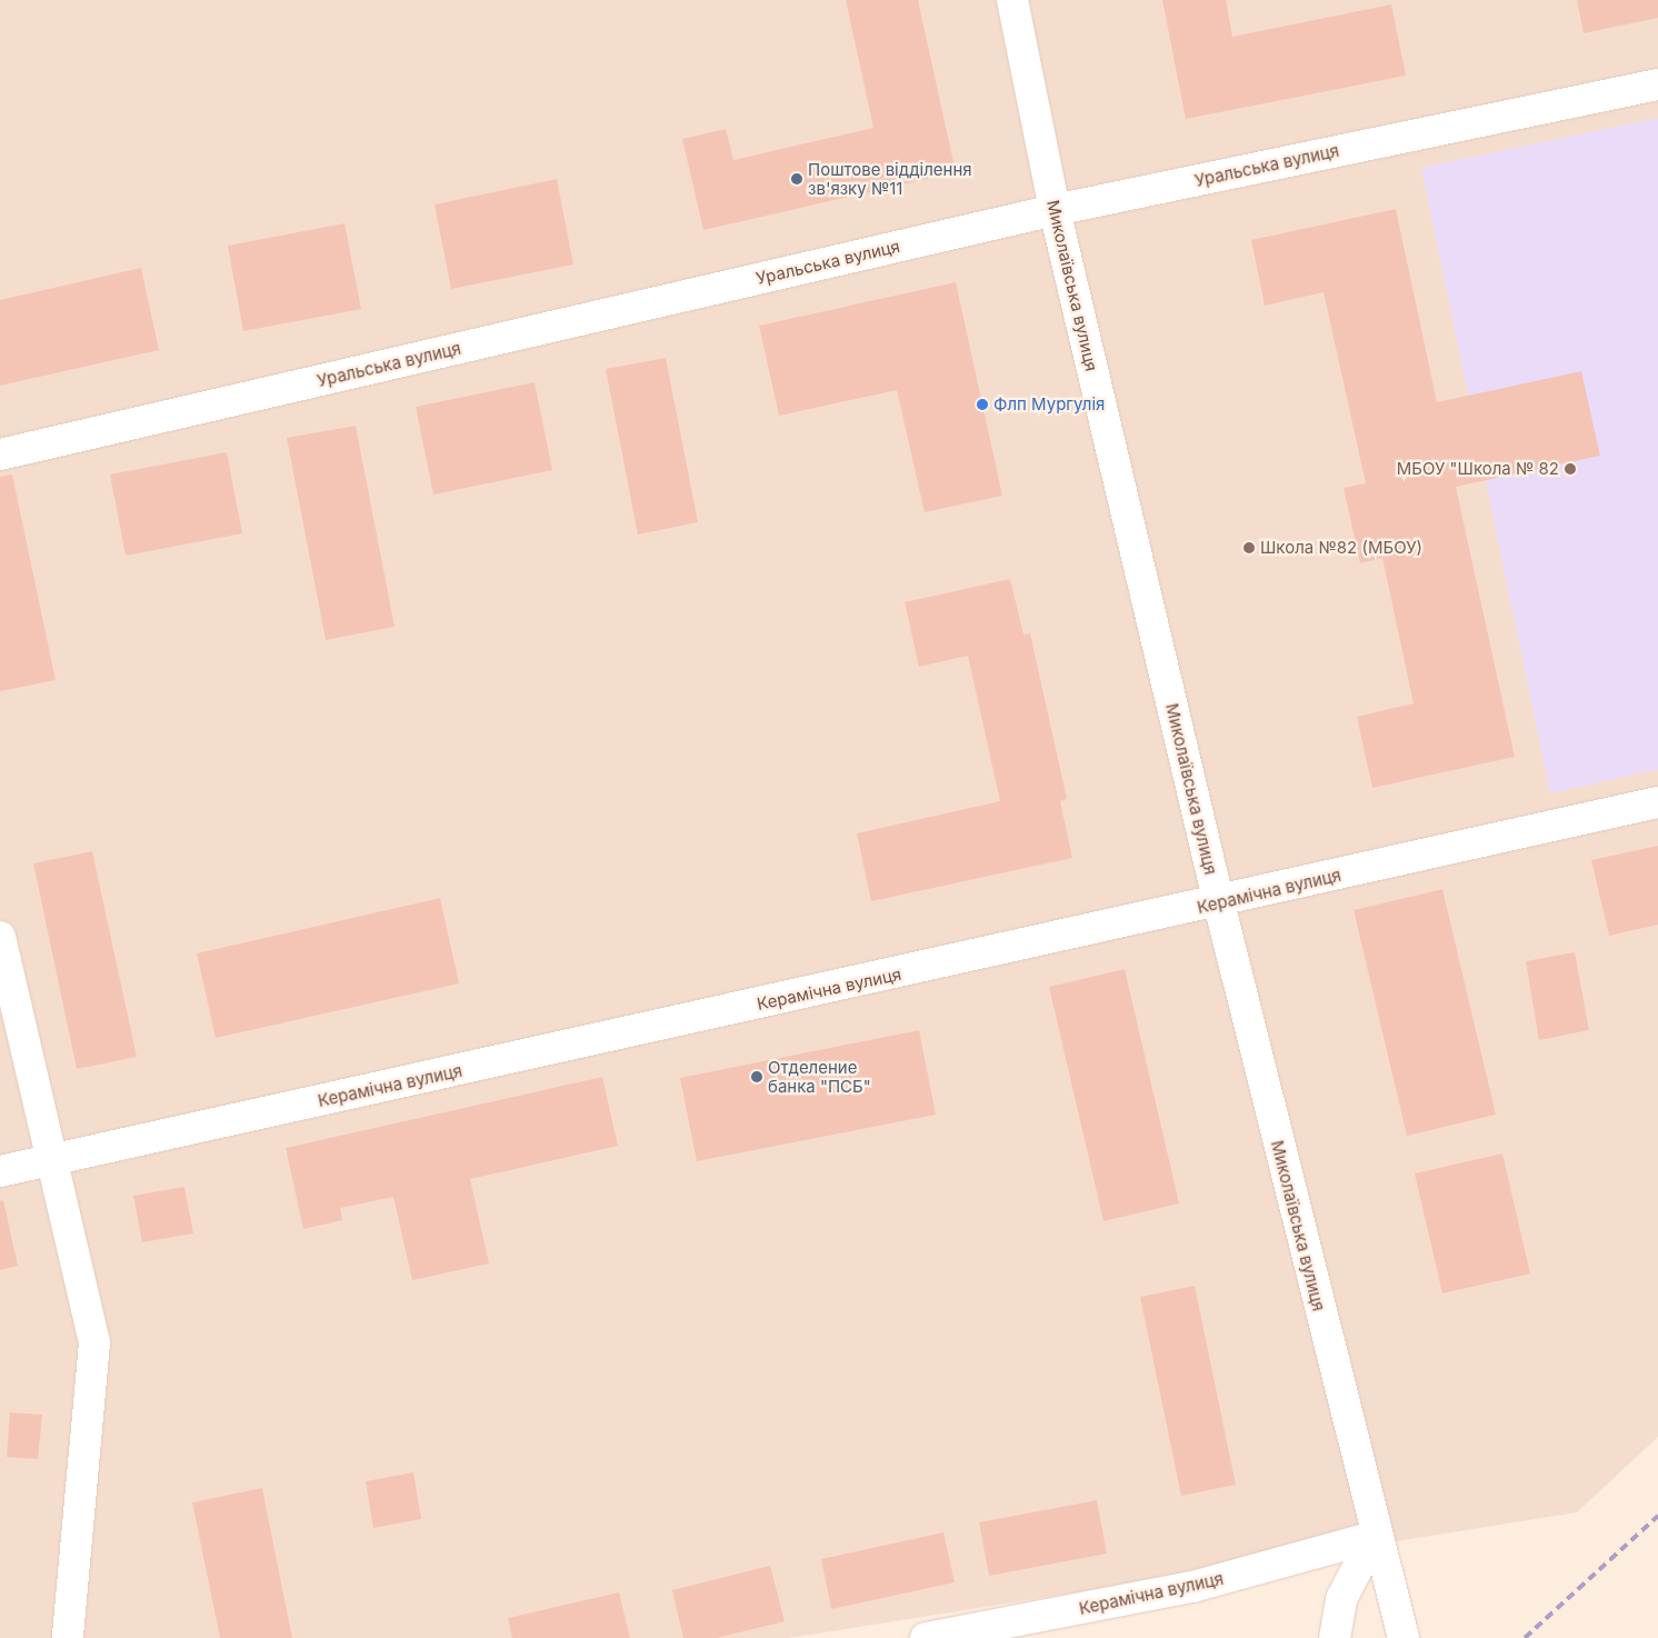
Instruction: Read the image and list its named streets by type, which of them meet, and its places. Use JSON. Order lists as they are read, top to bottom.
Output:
{
  "streets": {
    "street": ["Уральська вулиця", "Миколаївська вулиця", "Керамічна вулиця"]
  },
  "crossings": [
    ["Уральська вулиця", "Миколаївська вулиця"],
    ["Миколаївська вулиця", "Керамічна вулиця"]
  ],
  "places": [
    "Поштове відділення зв'язку №11",
    "Флп Мургулія",
    "МБОУ \"Школа № 82",
    "Школа №82 (МБОУ)",
    "Отделение банка \"ПСБ\""
  ]
}
